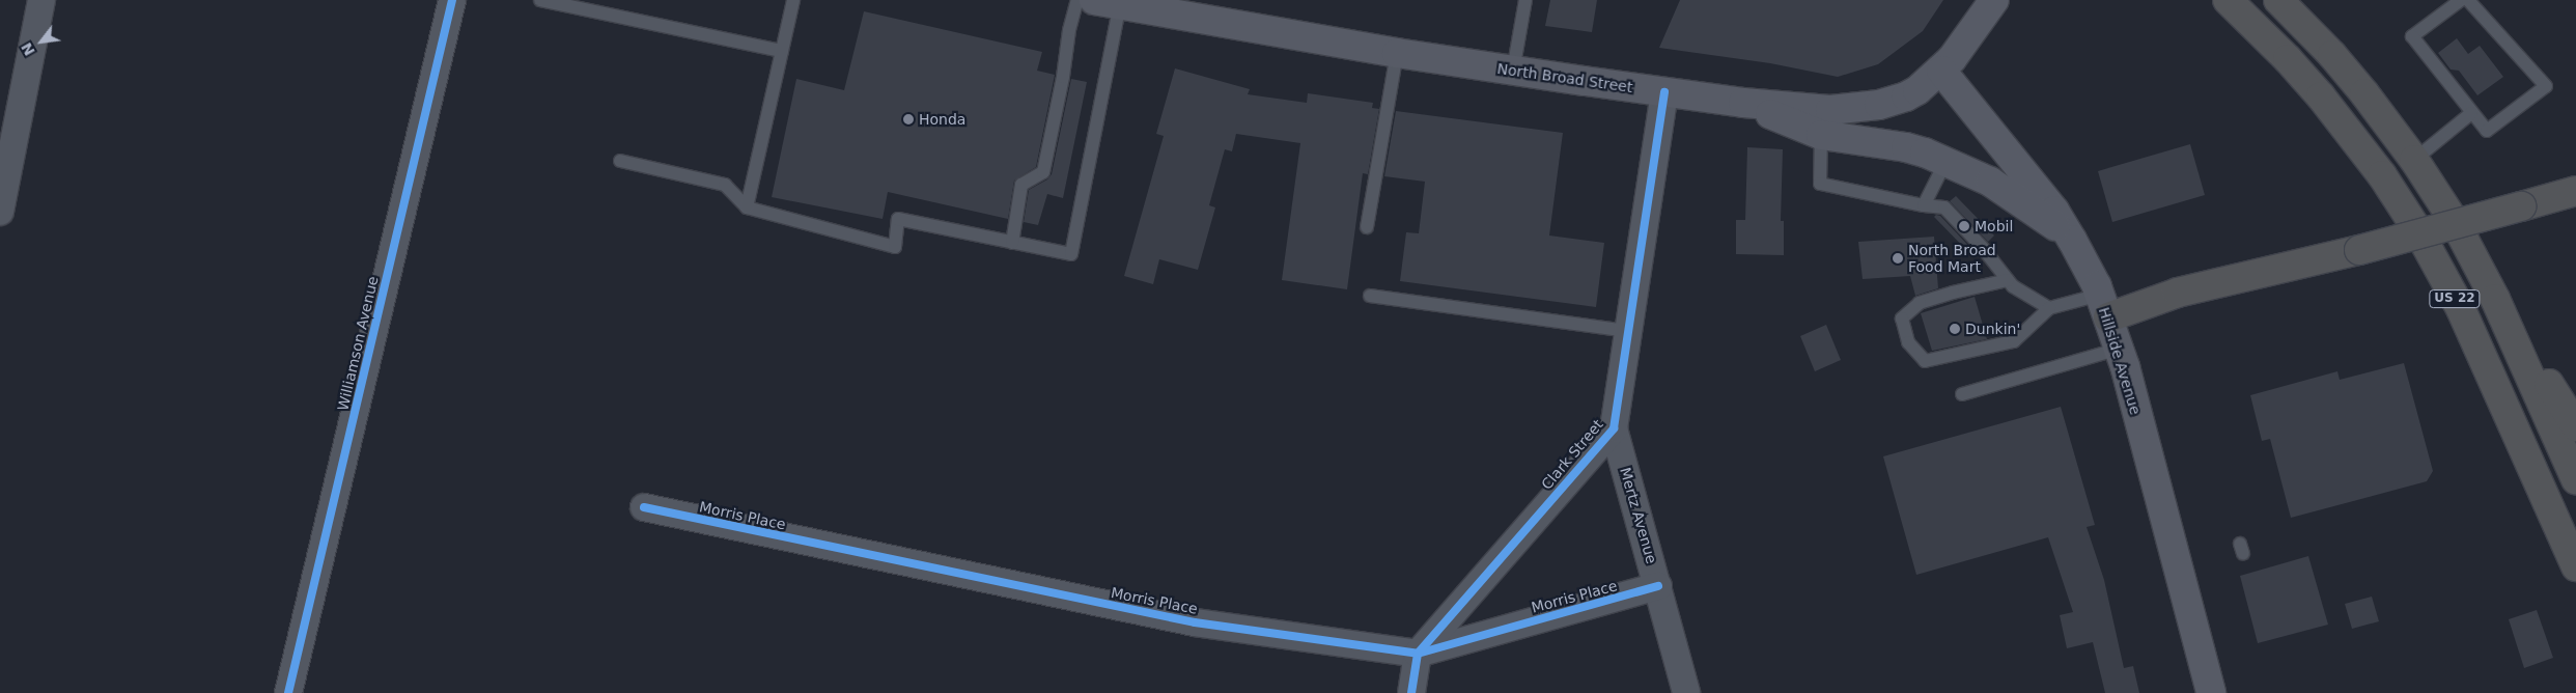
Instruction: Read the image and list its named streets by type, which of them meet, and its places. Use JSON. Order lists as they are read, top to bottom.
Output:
{
  "streets": {
    "highway": ["US 22"],
    "main road": ["North Broad Street", "Hillside Avenue"],
    "street": [
      "Williamson Avenue",
      "Clark Street",
      "Morris Place",
      "Mertz Avenue"
    ]
  },
  "crossings": [
    ["North Broad Street", "Hillside Avenue"],
    ["North Broad Street", "Clark Street"],
    ["Clark Street", "Morris Place"],
    ["Clark Street", "Mertz Avenue"],
    ["Morris Place", "Mertz Avenue"]
  ],
  "places": [
    "Honda",
    "Mobil",
    "North Broad Food Mart",
    "Dunkin'"
  ],
  "north": "bottom left"
}
